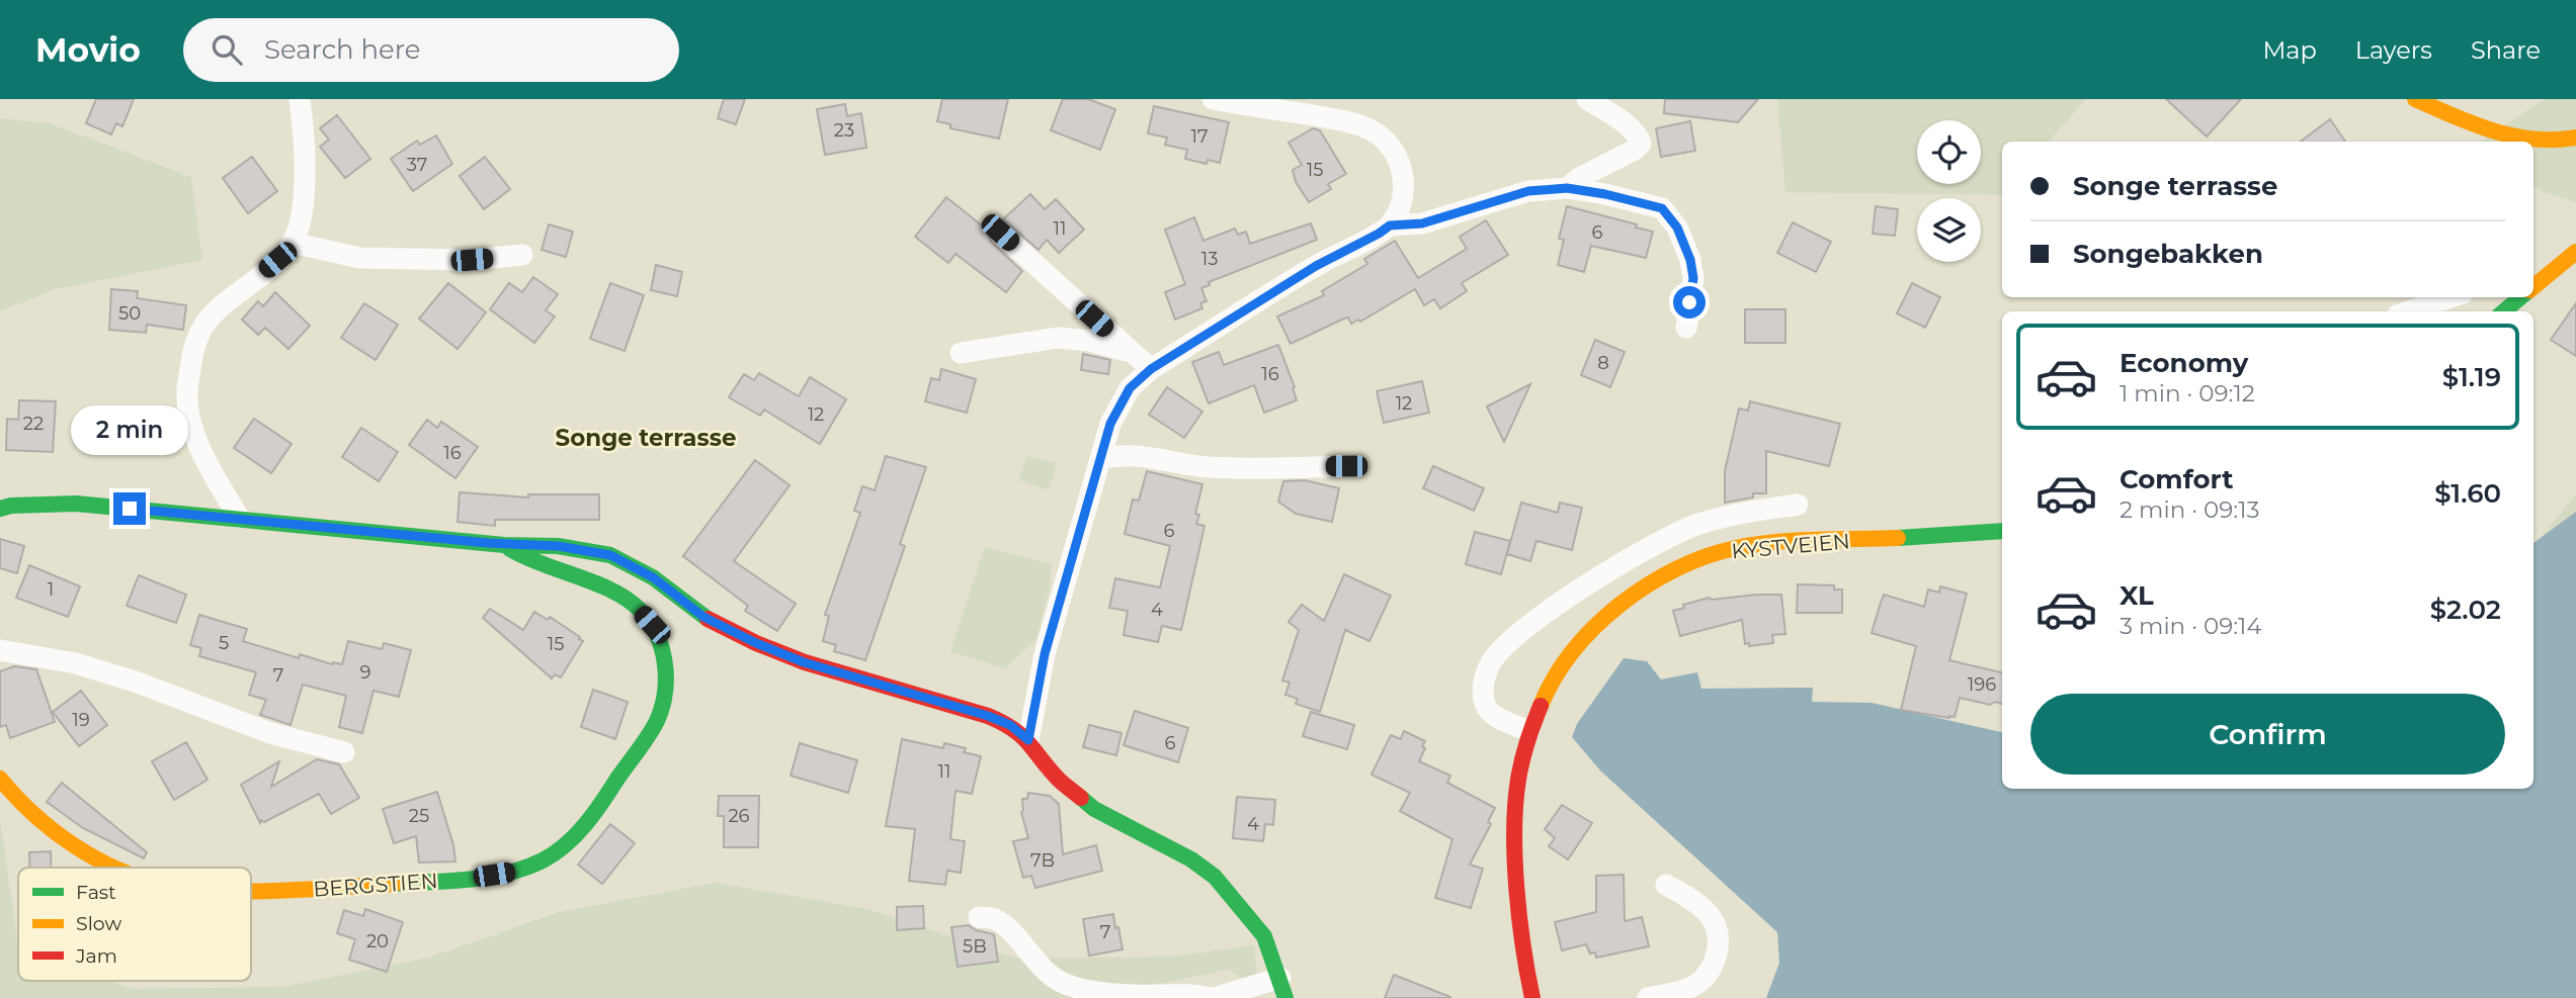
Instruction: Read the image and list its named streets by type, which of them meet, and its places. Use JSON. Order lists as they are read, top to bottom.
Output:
{
  "streets": {
    "street": ["KYSTVEIEN", "BERGSTIEN"]
  },
  "districts": ["Songe terrasse"],
  "house_numbers": [
    "23",
    "17",
    "37",
    "15",
    "11",
    "6",
    "13",
    "50",
    "8",
    "16",
    "12",
    "12",
    "22",
    "16",
    "6",
    "1",
    "4",
    "5",
    "15",
    "9",
    "7",
    "196",
    "19",
    "6",
    "11",
    "25",
    "26",
    "4",
    "7B",
    "7",
    "20",
    "5B"
  ],
  "legend": ["Fast", "Slow", "Jam"],
  "page": {
    "header": "Movio",
    "search": "Search here",
    "nav": ["Map", "Layers", "Share"],
    "banner": ["Songe terrasse", "Songebakken"],
    "list": [
      {
        "name": "Economy",
        "note": "1 min · 09:12",
        "value": "$1.19"
      },
      {
        "name": "Comfort",
        "note": "2 min · 09:13",
        "value": "$1.60"
      },
      {
        "name": "XL",
        "note": "3 min · 09:14",
        "value": "$2.02"
      }
    ],
    "bubble": "2 min",
    "buttons": "Confirm"
  }
}
